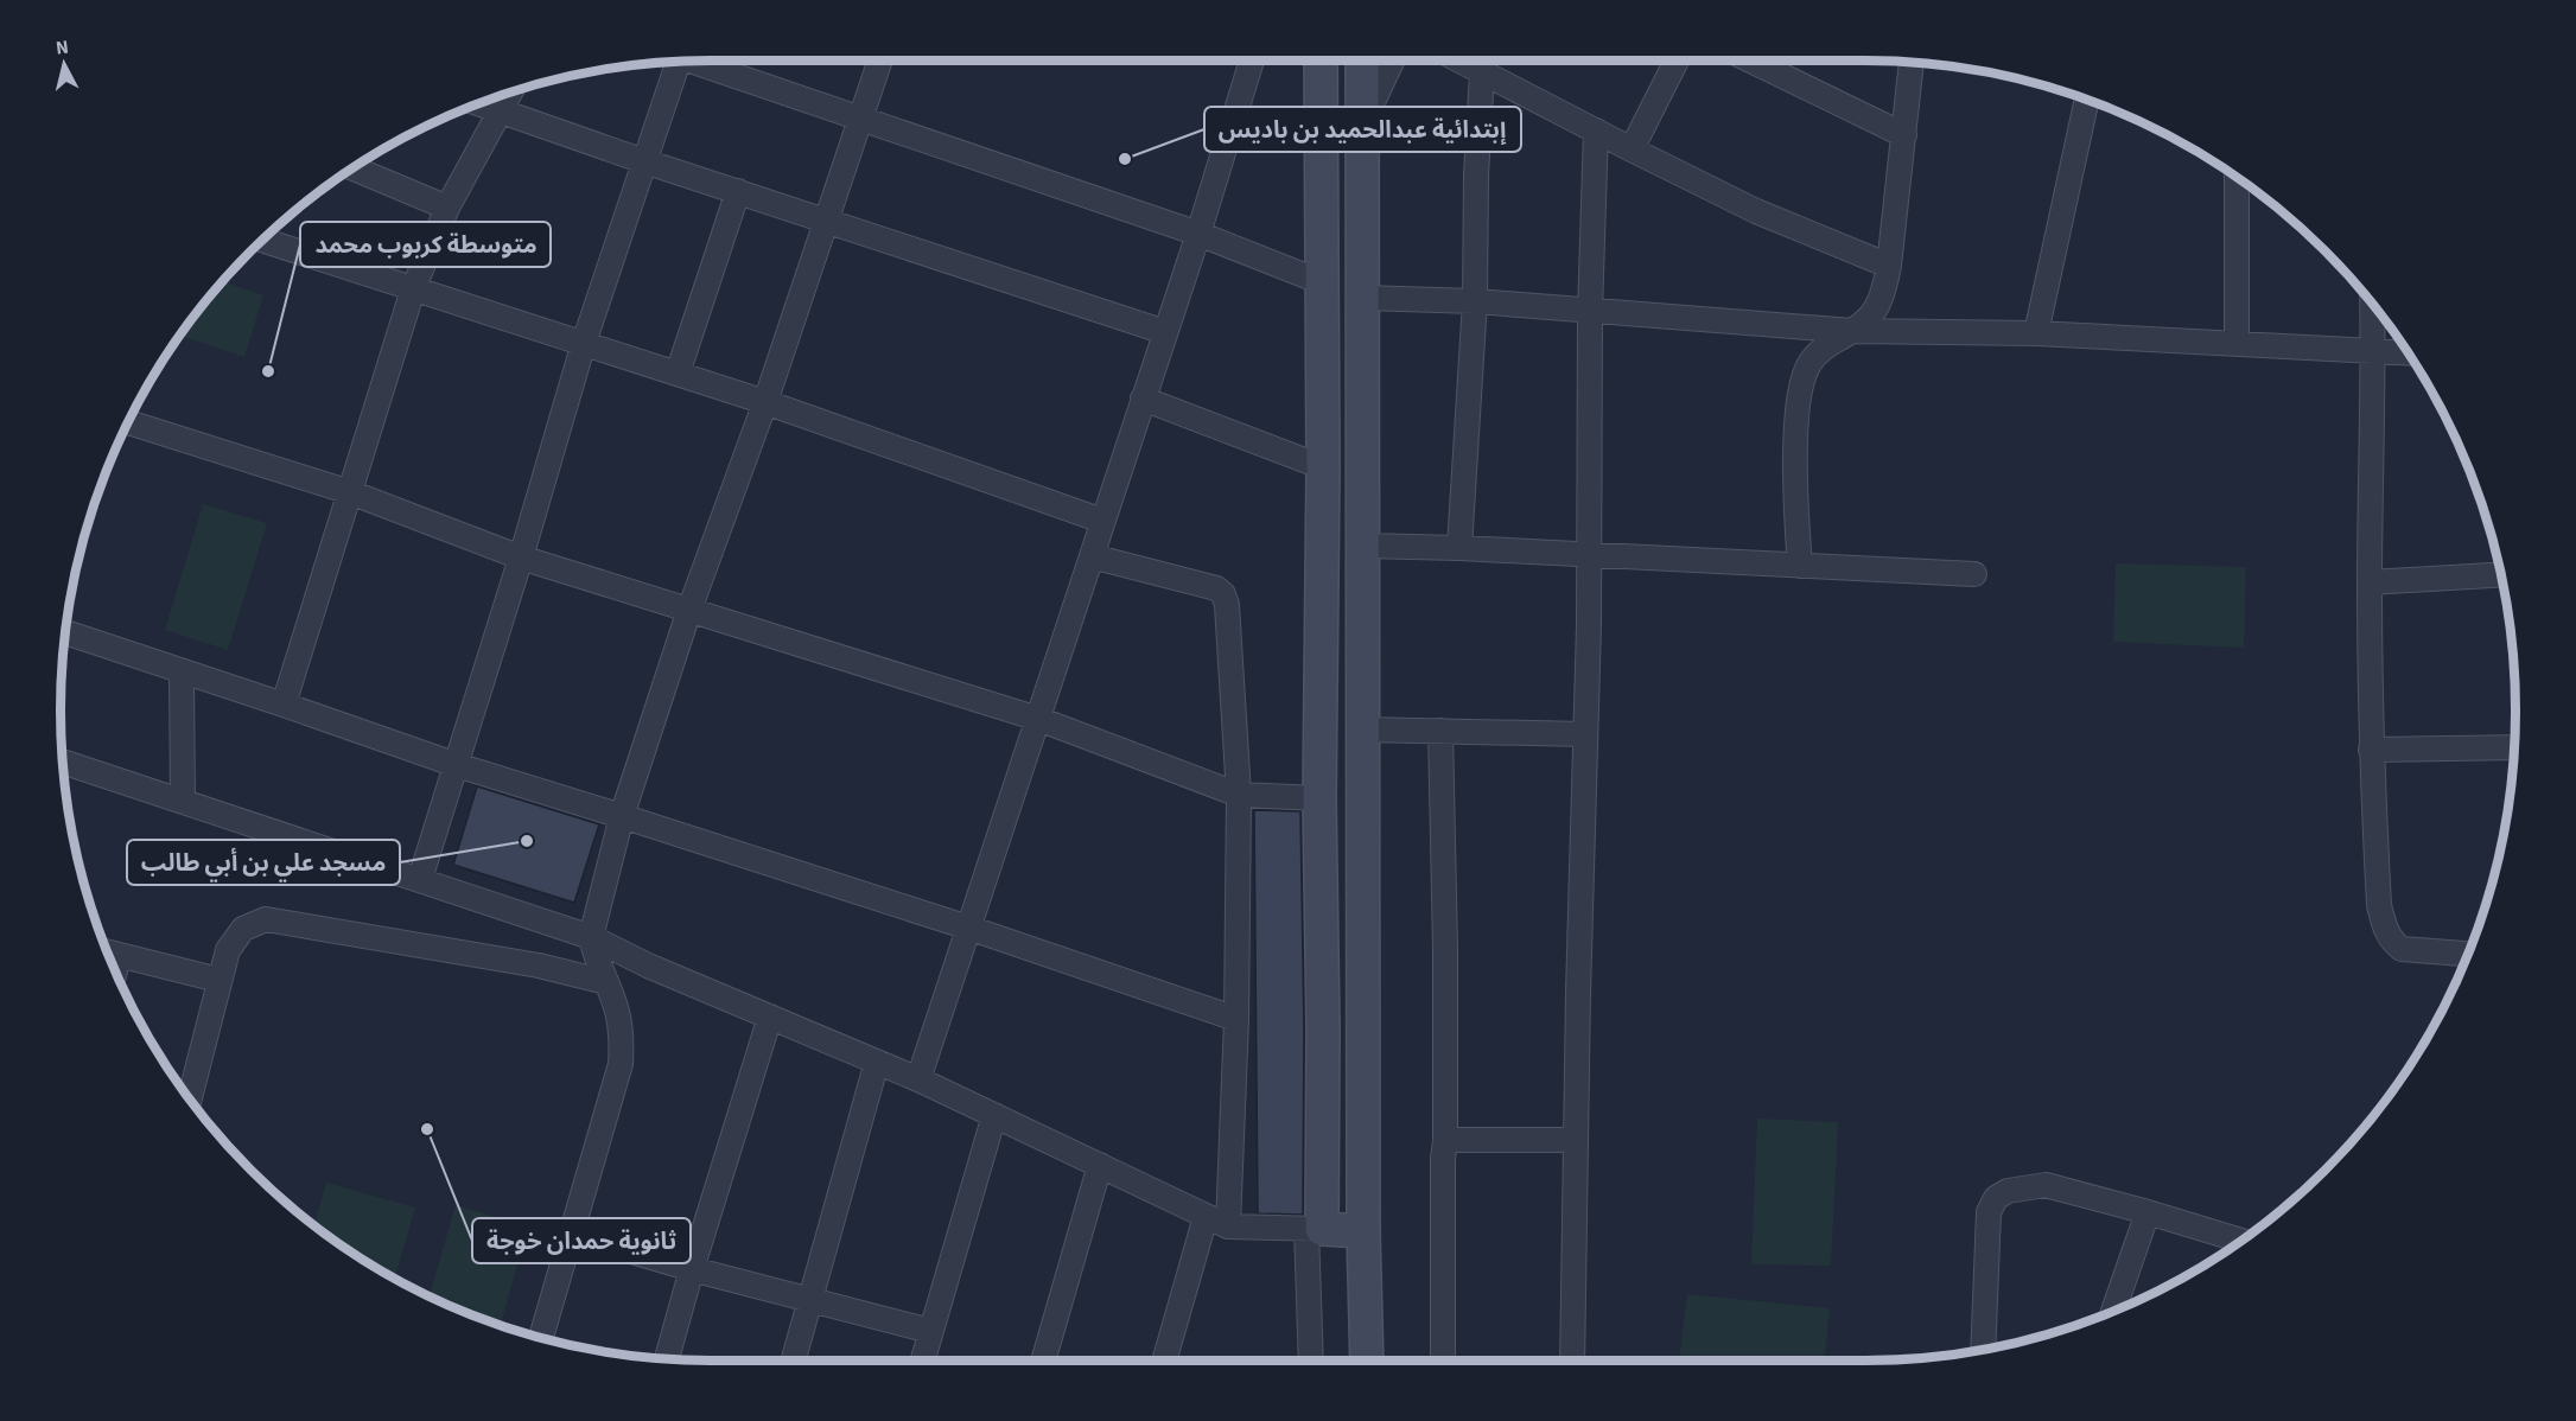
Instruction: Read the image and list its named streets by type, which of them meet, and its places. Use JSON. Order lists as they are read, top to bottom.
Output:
{
  "places": [
    "إبتدائية عبدالحميد بن باديس",
    "متوسطة كربوب محمد",
    "مسجد علي بن أبي طالب",
    "ثانوية حمدان خوجة"
  ],
  "north": "top"
}
